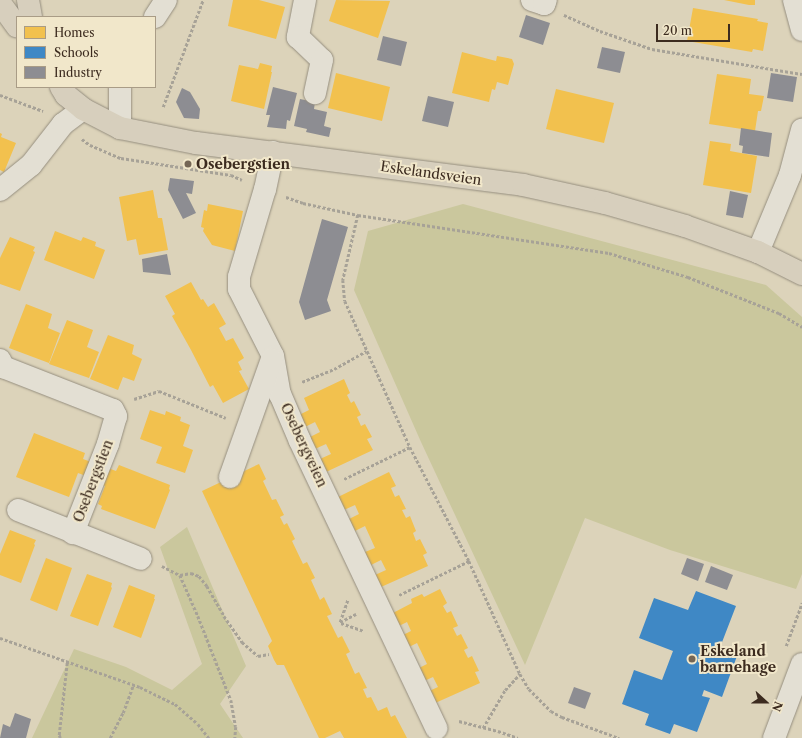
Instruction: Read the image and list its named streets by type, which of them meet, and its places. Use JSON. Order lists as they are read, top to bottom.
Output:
{
  "streets": {
    "main road": ["Eskelandsveien"],
    "street": ["Osebergveien", "Osebergstien"]
  },
  "crossings": [
    ["Eskelandsveien", "Osebergveien"]
  ],
  "places": ["Osebergstien", "Eskeland barnehage"],
  "legend": ["Homes", "Schools", "Industry"],
  "scale_bar": "20 m",
  "north": "right"
}
